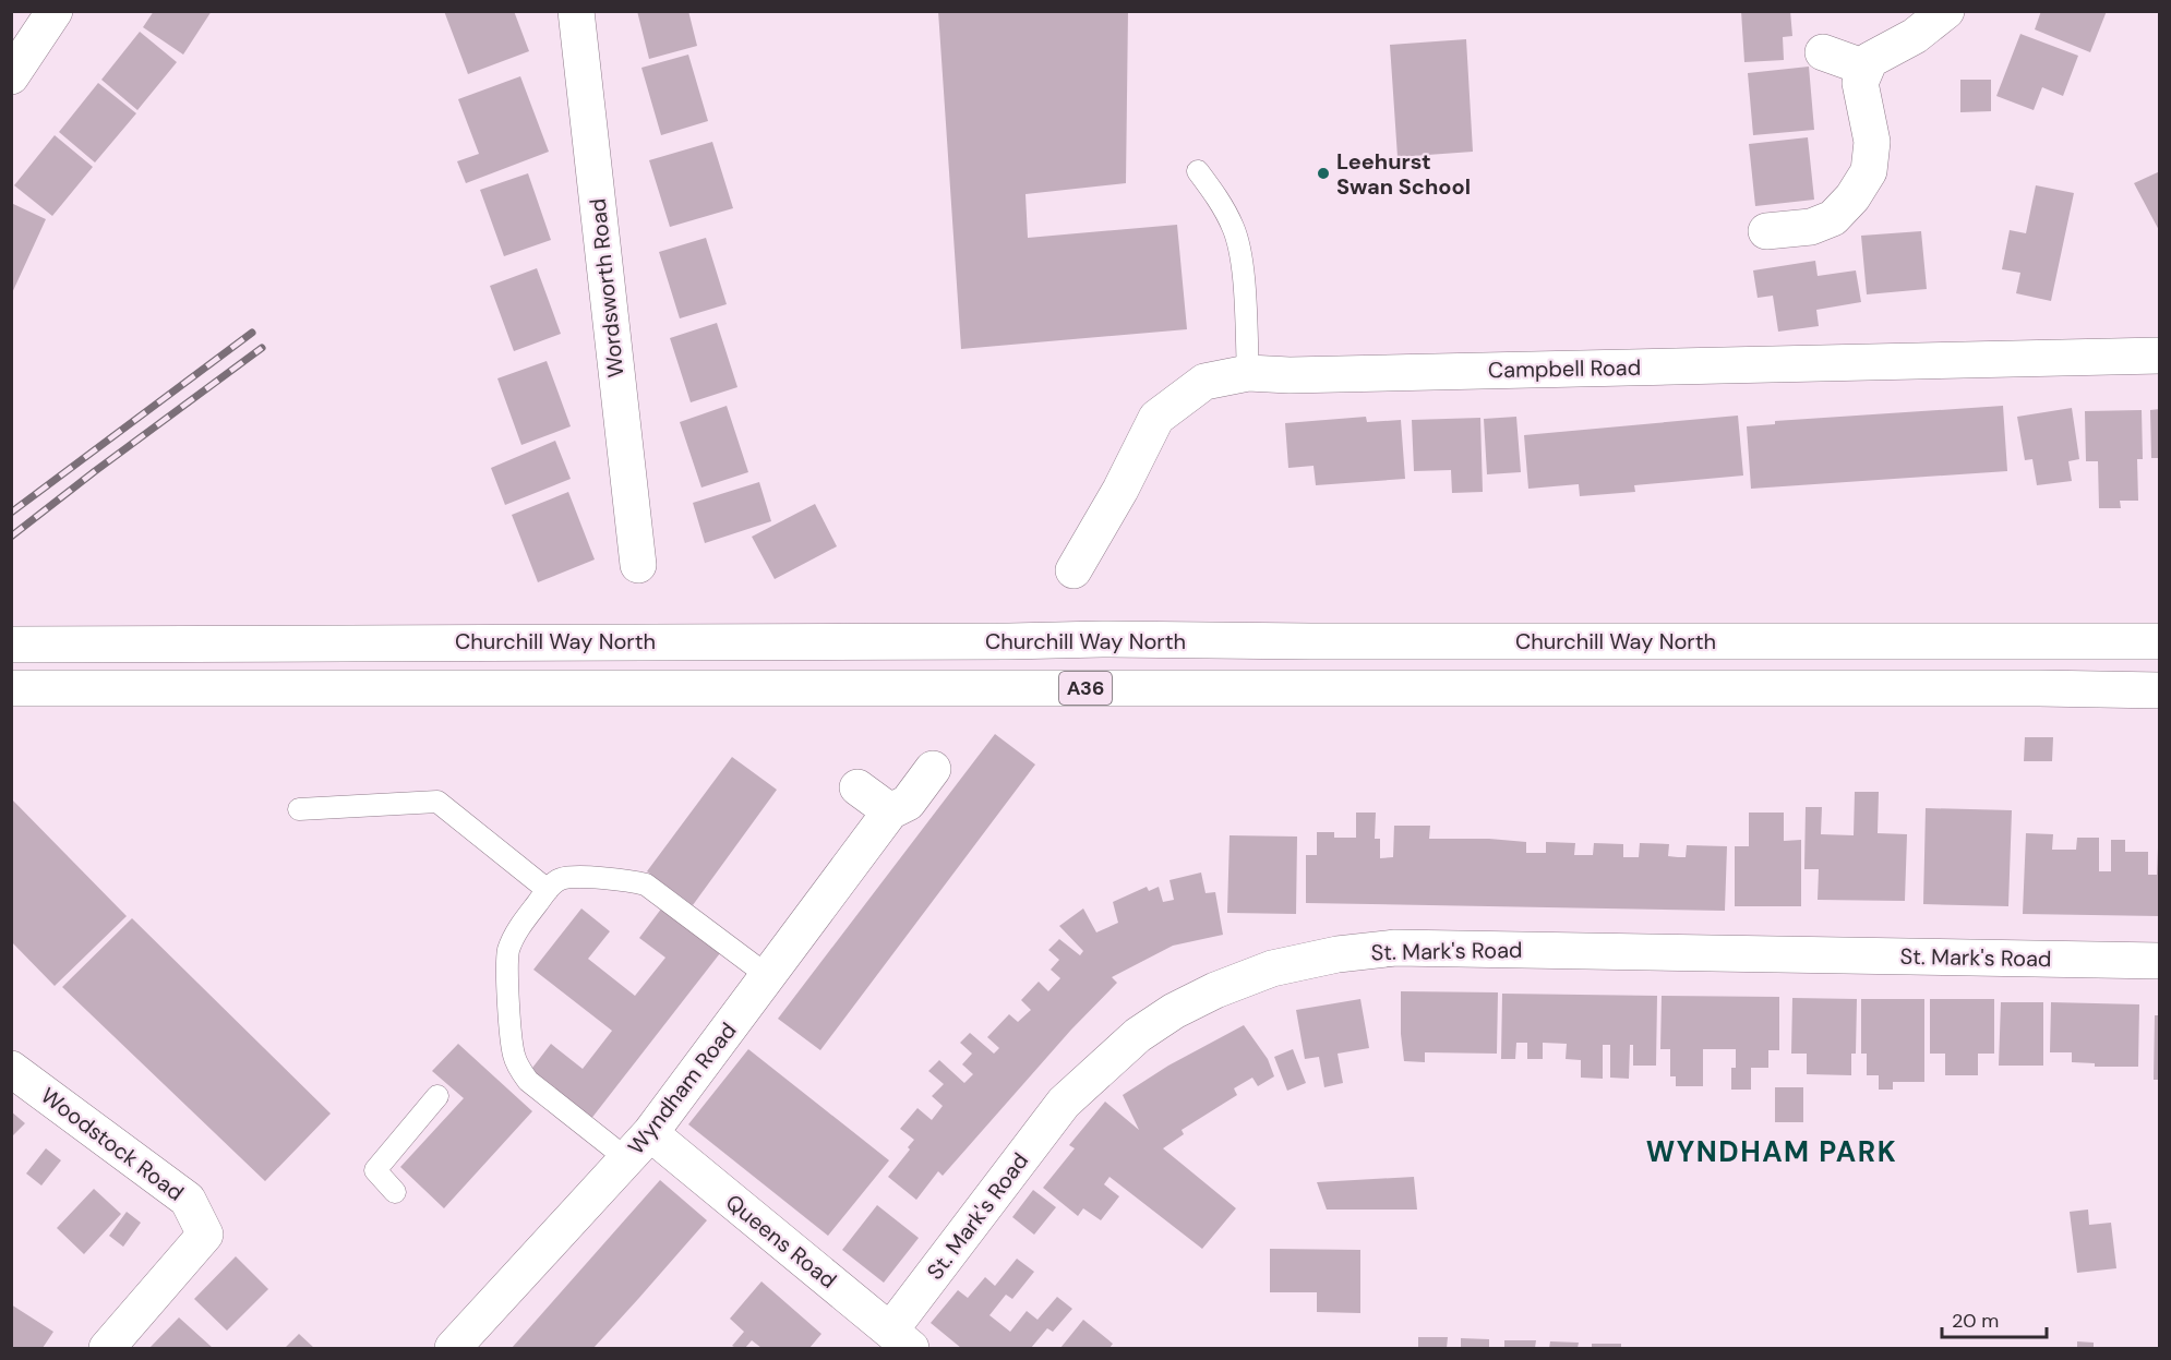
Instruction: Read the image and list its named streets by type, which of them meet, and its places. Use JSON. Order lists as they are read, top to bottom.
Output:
{
  "streets": {
    "main road": [
      "Wordsworth Road",
      "Campbell Road",
      "Churchill Way North",
      "A36",
      "St. Mark's Road",
      "Wyndham Road",
      "Woodstock Road",
      "Queens Road"
    ]
  },
  "crossings": [
    ["St. Mark's Road", "Queens Road"],
    ["Wyndham Road", "Queens Road"]
  ],
  "districts": ["WYNDHAM PARK"],
  "places": ["Leehurst Swan School"],
  "scale_bar": "20 m"
}
